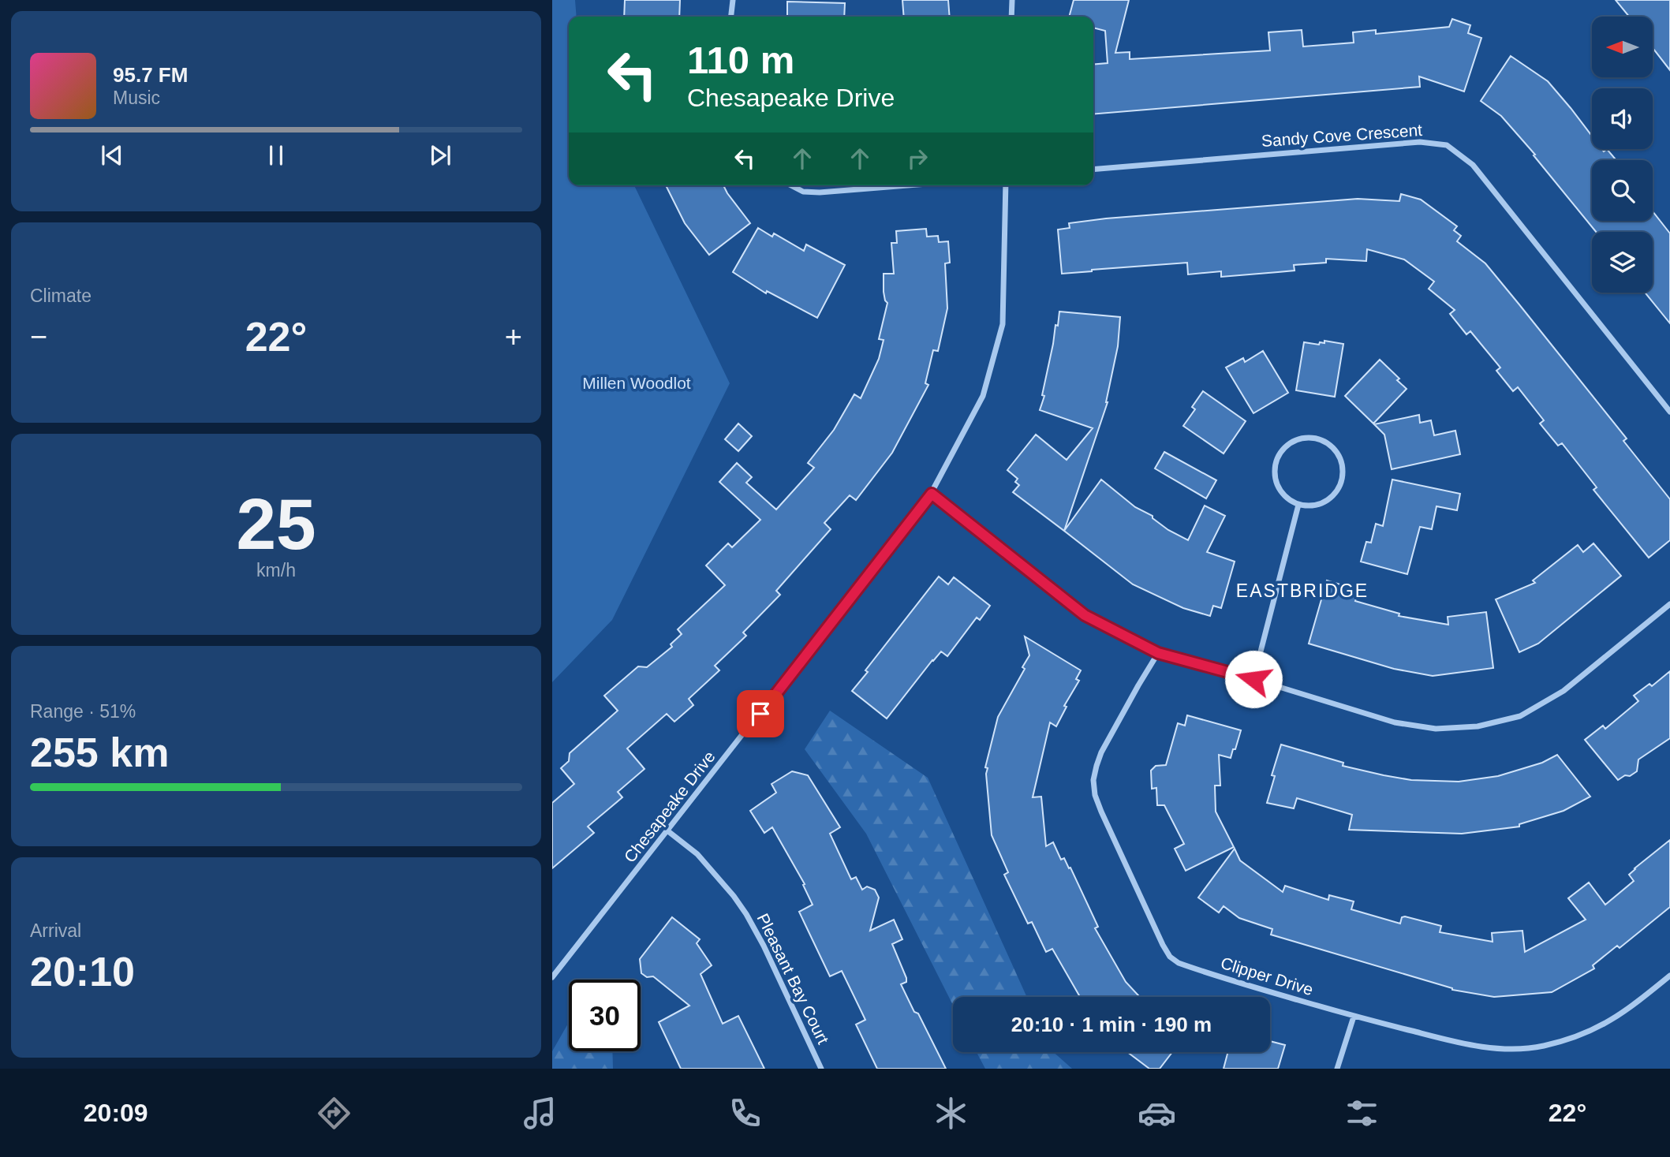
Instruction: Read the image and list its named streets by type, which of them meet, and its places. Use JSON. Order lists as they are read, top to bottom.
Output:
{
  "streets": {
    "street": [
      "Sandy Cove Crescent",
      "Chesapeake Drive",
      "Clipper Drive",
      "Pleasant Bay Court"
    ]
  },
  "crossings": [
    ["Chesapeake Drive", "Pleasant Bay Court"]
  ],
  "districts": ["EASTBRIDGE"],
  "parks": ["Millen Woodlot"],
  "north": "left",
  "page": {
    "turn": ["110 m", "Chesapeake Drive"],
    "song": ["95.7 FM", "Music"],
    "tile": [
      "Climate",
      ["25", "km/h"],
      ["Range · 51%", "255 km"],
      ["Arrival", "20:10"]
    ],
    "heat": ["−", "22°", "+"],
    "limit": "30",
    "trip": "20:10 · 1 min · 190 m",
    "tabs": ["20:09", "22°"]
  }
}
